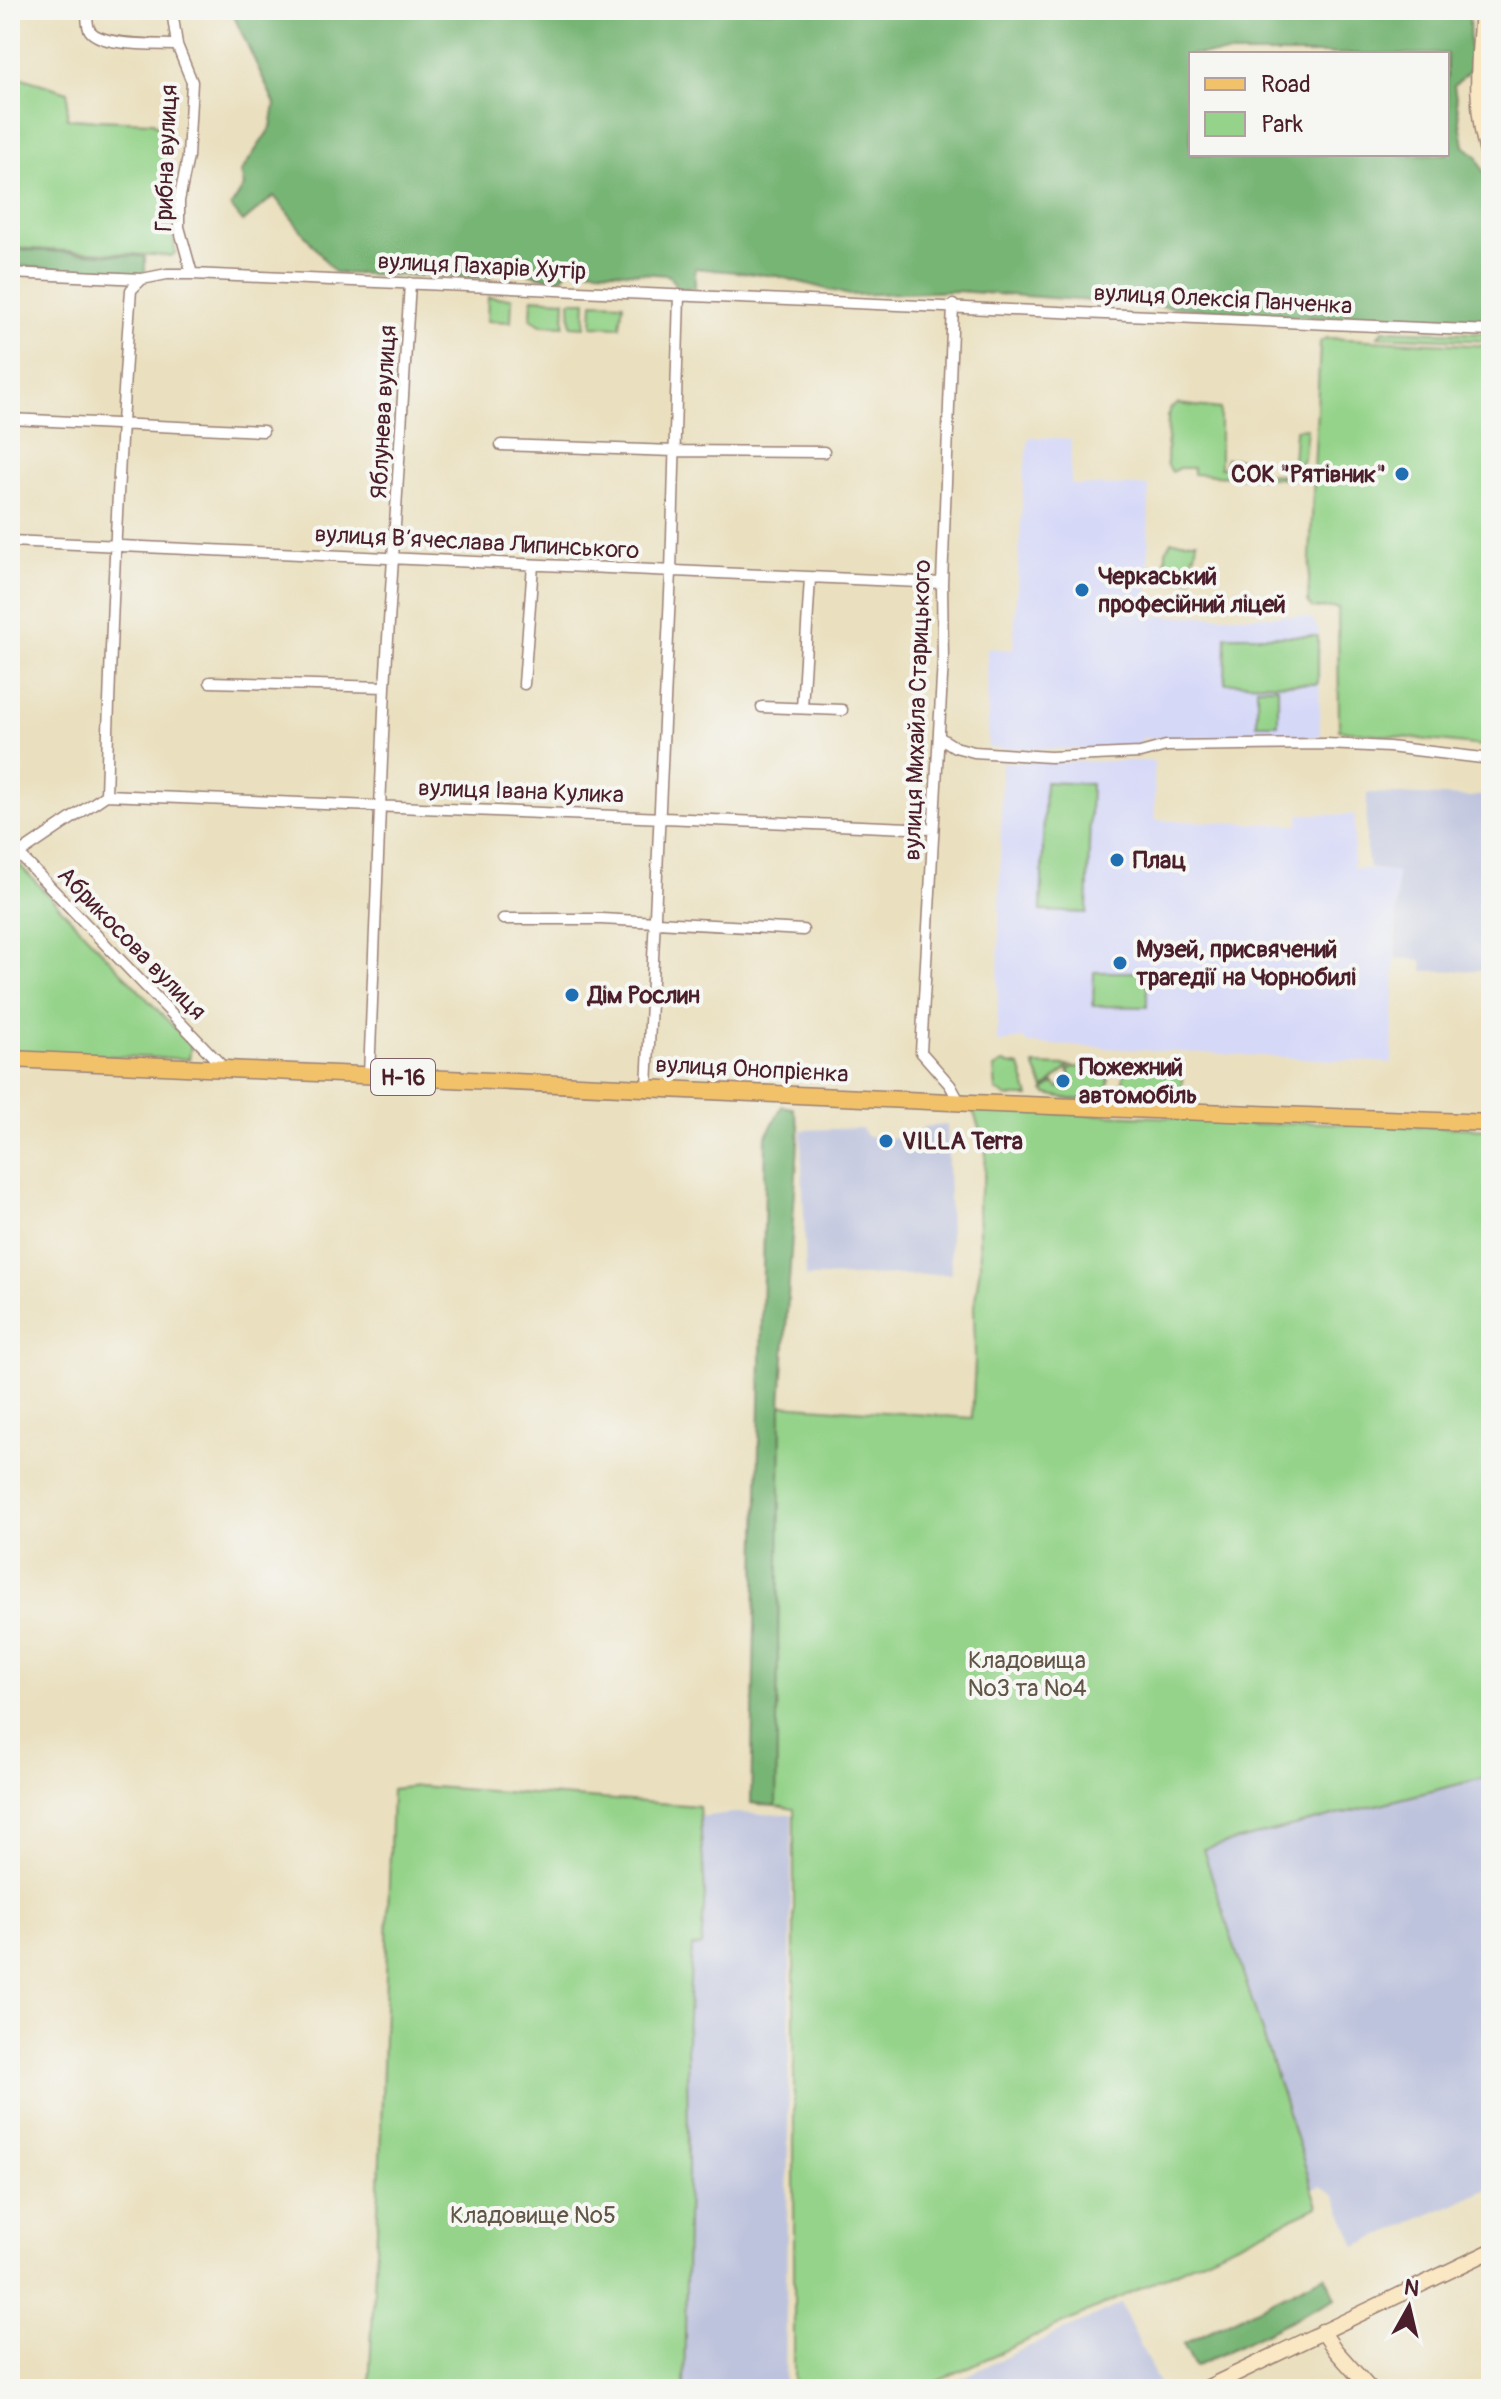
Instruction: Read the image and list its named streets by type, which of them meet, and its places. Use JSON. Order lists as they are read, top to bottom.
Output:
{
  "streets": {
    "main road": ["вулиця Онопрієнка", "Н-16"],
    "street": [
      "Грибна вулиця",
      "вулиця Пахарів Хутір",
      "вулиця Олексія Панченка",
      "Яблунева вулиця",
      "вулиця Вʼячеслава Липинського",
      "вулиця Михайла Старицького",
      "вулиця Івана Кулика",
      "Абрикосова вулиця"
    ]
  },
  "crossings": [
    ["Грибна вулиця", "вулиця Пахарів Хутір"],
    ["вулиця Пахарів Хутір", "вулиця Олексія Панченка"],
    ["вулиця Пахарів Хутір", "Яблунева вулиця"],
    ["вулиця Пахарів Хутір", "вулиця Михайла Старицького"],
    ["вулиця Олексія Панченка", "вулиця Михайла Старицького"],
    ["Яблунева вулиця", "вулиця Вʼячеслава Липинського"],
    ["Яблунева вулиця", "вулиця Івана Кулика"],
    ["Яблунева вулиця", "вулиця Онопрієнка"],
    ["вулиця Вʼячеслава Липинського", "вулиця Михайла Старицького"],
    ["вулиця Михайла Старицького", "вулиця Івана Кулика"],
    ["вулиця Михайла Старицького", "вулиця Онопрієнка"],
    ["Абрикосова вулиця", "вулиця Онопрієнка"]
  ],
  "parks": ["Кладовища №3 та №4", "Кладовище №5"],
  "places": [
    "СОК \"Рятівник\"",
    "Черкаський професійний ліцей",
    "Плац",
    "Музей, присвячений трагедії на Чорнобилі",
    "Дім Рослин",
    "Пожежний автомобіль",
    "VILLA Terra"
  ],
  "legend": ["Road", "Park"],
  "north": "top"
}
